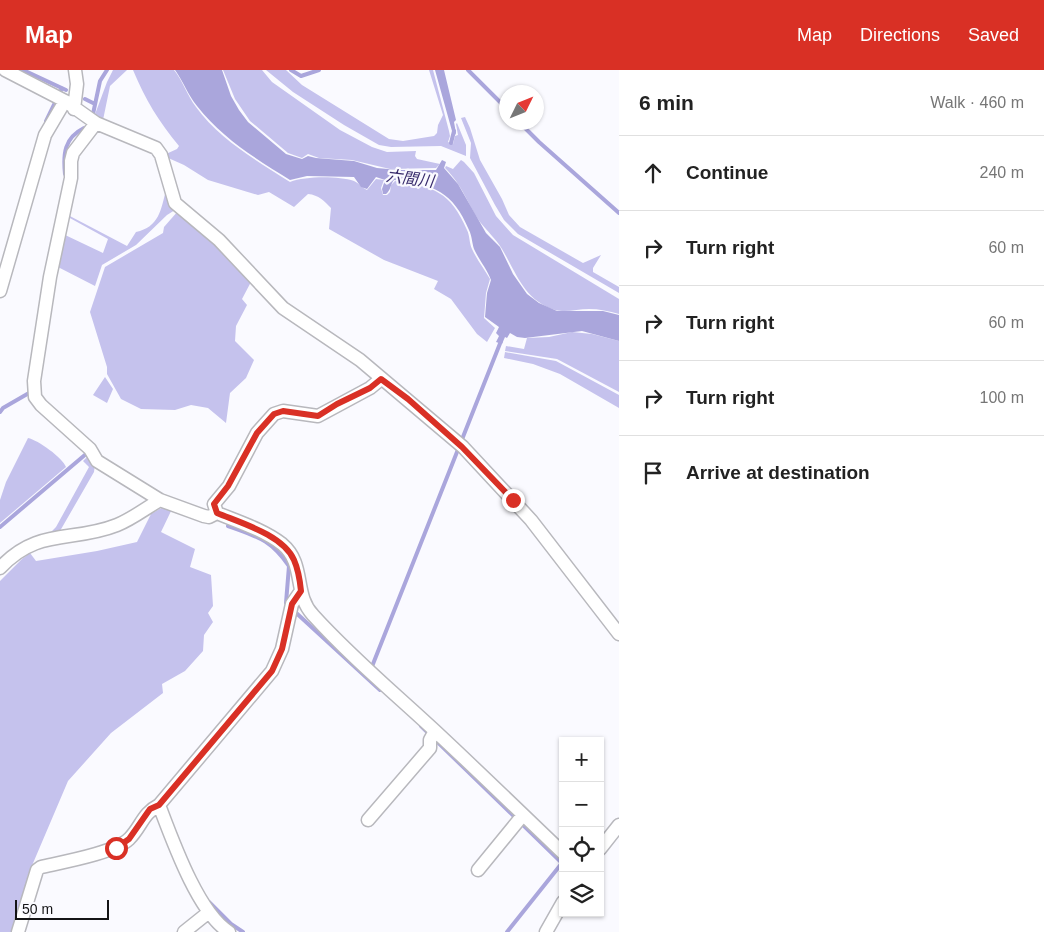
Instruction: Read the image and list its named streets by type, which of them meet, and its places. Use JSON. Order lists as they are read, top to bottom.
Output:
{
  "water": ["六間川"],
  "scale_bar": "50 m",
  "north": "top right",
  "page": {
    "header": "Map",
    "nav": ["Map", "Directions", "Saved"],
    "heading": ["6 min", "Walk · 460 m"],
    "list": [
      ["Continue", "240 m"],
      ["Turn right", "60 m"],
      ["Turn right", "60 m"],
      ["Turn right", "100 m"],
      "Arrive at destination"
    ],
    "map_buttons": ["+", "−"],
    "scale": "50 m"
  }
}
